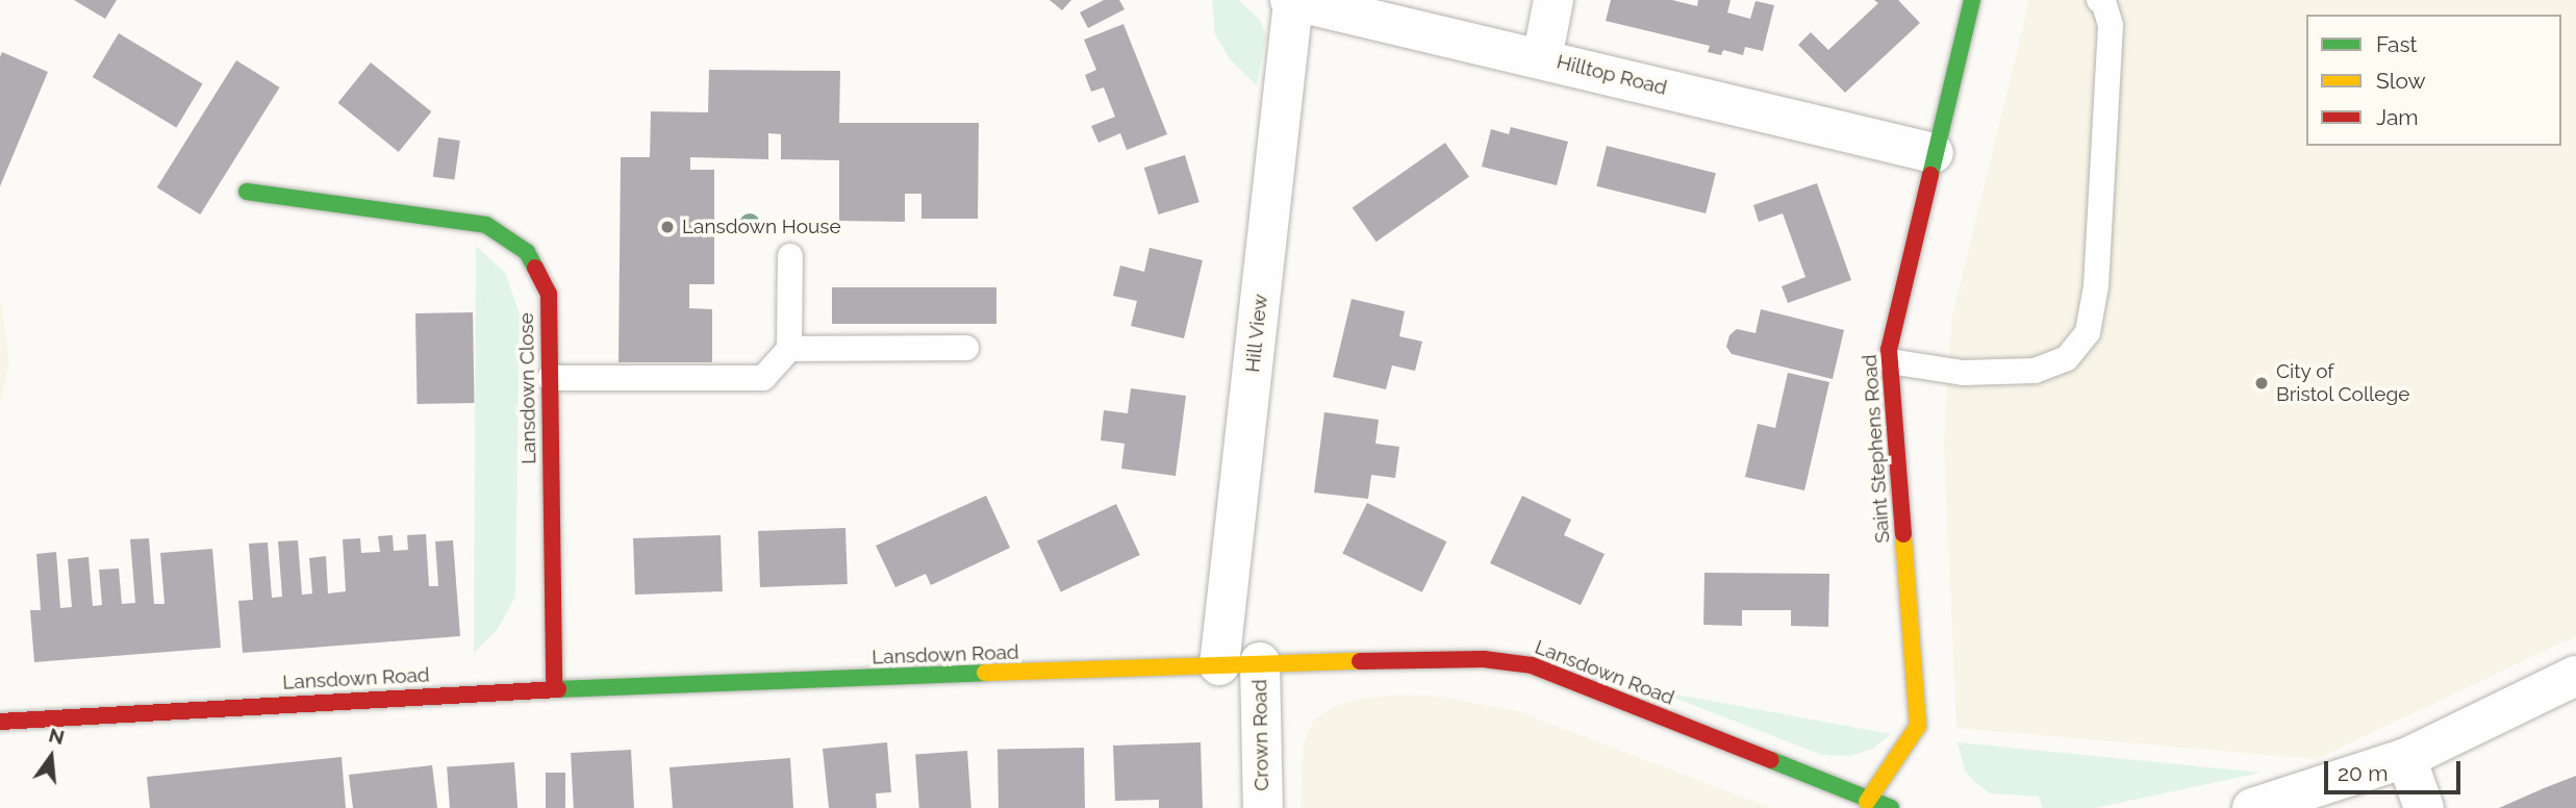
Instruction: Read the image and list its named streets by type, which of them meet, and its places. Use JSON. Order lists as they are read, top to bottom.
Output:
{
  "streets": {
    "street": [
      "Hilltop Road",
      "Hill View",
      "Lansdown Close",
      "Saint Stephens Road",
      "Lansdown Road",
      "Crown Road"
    ]
  },
  "crossings": [
    ["Hilltop Road", "Hill View"],
    ["Hilltop Road", "Saint Stephens Road"],
    ["Hill View", "Lansdown Road"],
    ["Lansdown Close", "Lansdown Road"],
    ["Saint Stephens Road", "Lansdown Road"],
    ["Lansdown Road", "Crown Road"]
  ],
  "places": ["Lansdown House", "City of Bristol College"],
  "legend": ["Fast", "Slow", "Jam"],
  "scale_bar": "20 m",
  "north": "top"
}
